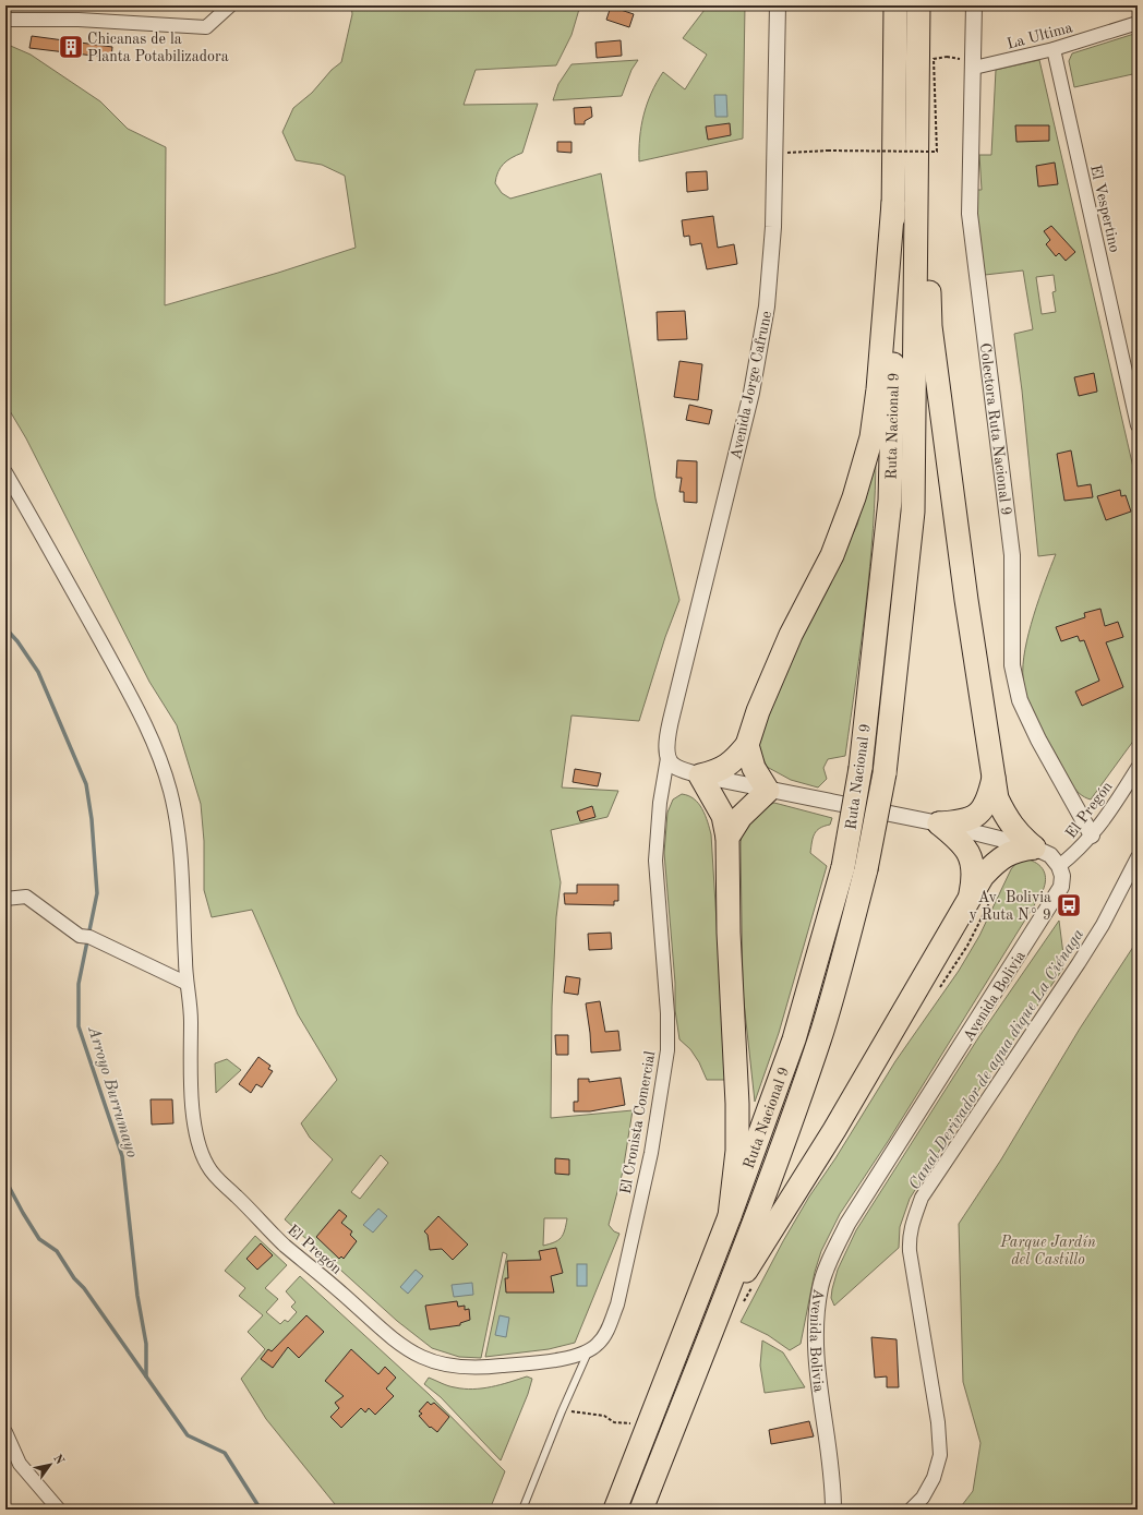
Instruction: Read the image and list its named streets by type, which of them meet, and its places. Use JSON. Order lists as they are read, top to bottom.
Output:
{
  "streets": {
    "highway": ["Ruta Nacional 9"],
    "street": [
      "La Ultima",
      "El Vespertino",
      "Avenida Jorge Cafrune",
      "Colectora Ruta Nacional 9",
      "El Pregón",
      "Avenida Bolivia",
      "El Cronista Comercial"
    ]
  },
  "crossings": [
    ["La Ultima", "El Vespertino"],
    ["La Ultima", "Colectora Ruta Nacional 9"],
    ["Avenida Jorge Cafrune", "El Cronista Comercial"],
    ["Colectora Ruta Nacional 9", "El Pregón"],
    ["El Pregón", "Avenida Bolivia"],
    ["El Pregón", "El Cronista Comercial"]
  ],
  "water": ["Canal Derivador de agua dique La Ciénaga", "Arroyo Burrumayo"],
  "parks": ["Parque Jardín del Castillo"],
  "places": {
    "building": ["Chicanas de la Planta Potabilizadora"],
    "bus stop": ["Av. Bolivia y Ruta N° 9"]
  },
  "north": "top right"
}
